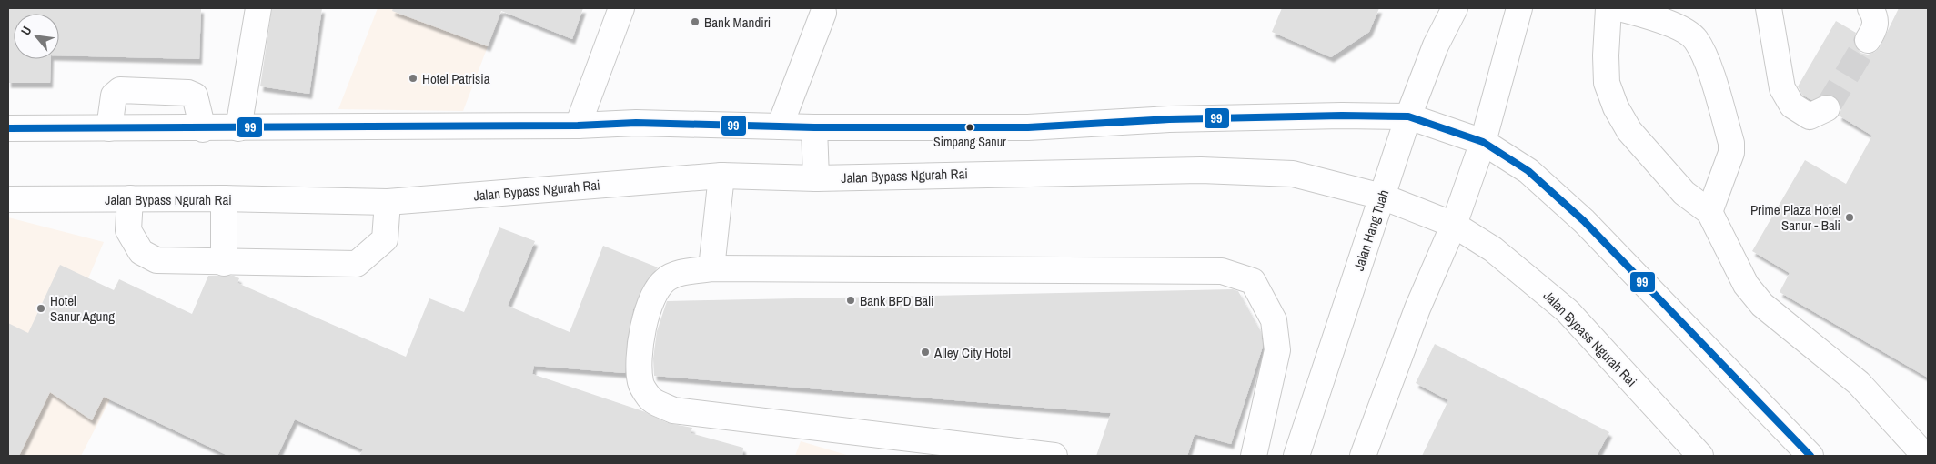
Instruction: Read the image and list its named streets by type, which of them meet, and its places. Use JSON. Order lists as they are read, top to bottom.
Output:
{
  "streets": {
    "main road": ["Jalan Bypass Ngurah Rai", "Jalan Hang Tuah"]
  },
  "crossings": [
    ["Jalan Bypass Ngurah Rai", "Jalan Hang Tuah"]
  ],
  "places": [
    "Bank Mandiri",
    "Hotel Patrisia",
    "Simpang Sanur",
    "Prime Plaza Hotel Sanur - Bali",
    "Bank BPD Bali",
    "Hotel Sanur Agung",
    "Alley City Hotel"
  ],
  "lines": ["transit line 99"],
  "north": "top left"
}
